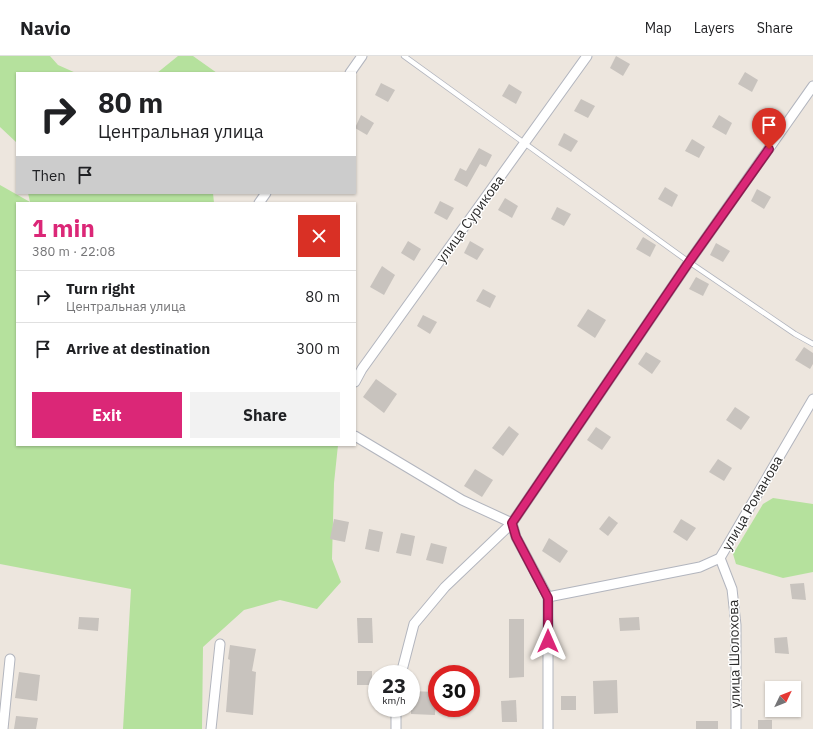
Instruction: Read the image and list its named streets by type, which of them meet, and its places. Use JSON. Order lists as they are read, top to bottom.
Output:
{
  "streets": {
    "street": ["улица Сурикова", "улица Романова", "улица Шолохова"]
  },
  "crossings": [
    ["улица Романова", "улица Шолохова"]
  ],
  "north": "top right",
  "page": {
    "header": "Navio",
    "nav": ["Map", "Layers", "Share"],
    "turn": ["80 m", "Центральная улица"],
    "then": "Then",
    "heading": ["1 min", "380 m · 22:08"],
    "list": [
      {
        "name": "Turn right",
        "note": "Центральная улица",
        "value": "80 m"
      },
      {
        "name": "Arrive at destination",
        "value": "300 m"
      }
    ],
    "buttons": ["Exit", "Share"],
    "speed": "23 km/h",
    "limit": "30"
  }
}
